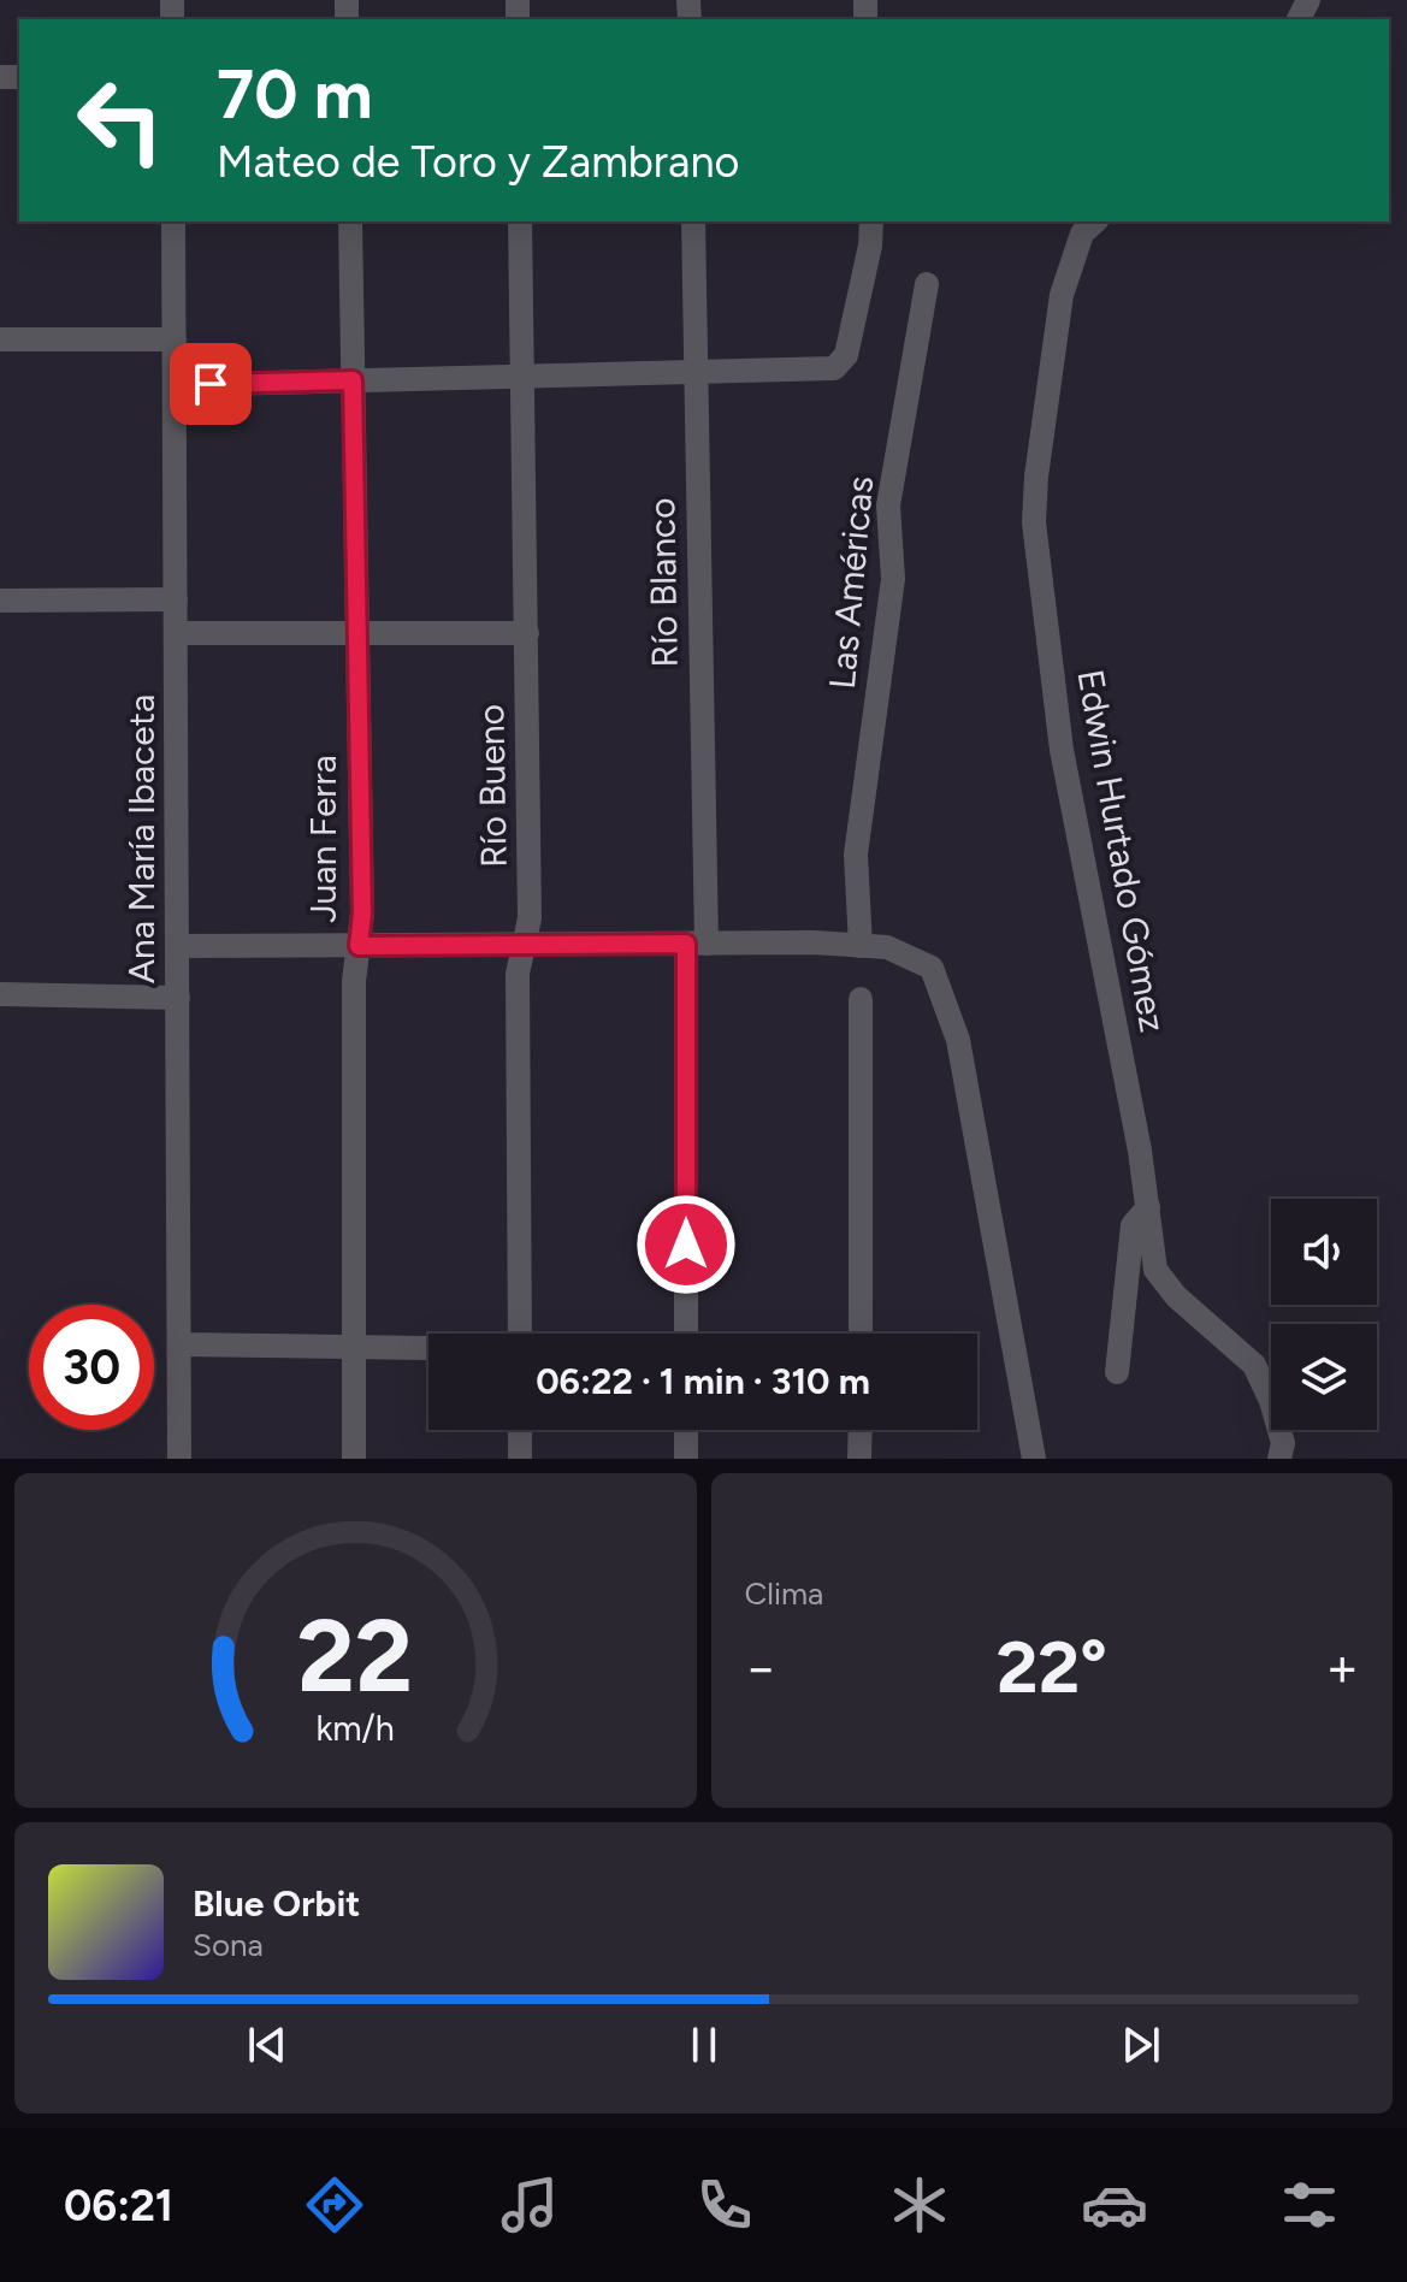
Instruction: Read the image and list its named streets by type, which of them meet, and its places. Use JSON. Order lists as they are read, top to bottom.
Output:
{
  "streets": {
    "street": [
      "Río Blanco",
      "Las Américas",
      "Río Bueno",
      "Ana María Ibaceta",
      "Juan Ferra",
      "Edwin Hurtado Gómez"
    ]
  },
  "page": {
    "turn": ["70 m", "Mateo de Toro y Zambrano"],
    "limit": "30",
    "trip": "06:22 · 1 min · 310 m",
    "tile": "Clima",
    "heat": ["−", "22°", "+"],
    "song": ["Blue Orbit", "Sona"],
    "tabs": "06:21",
    "gauge": ["22", "km/h"]
  }
}
